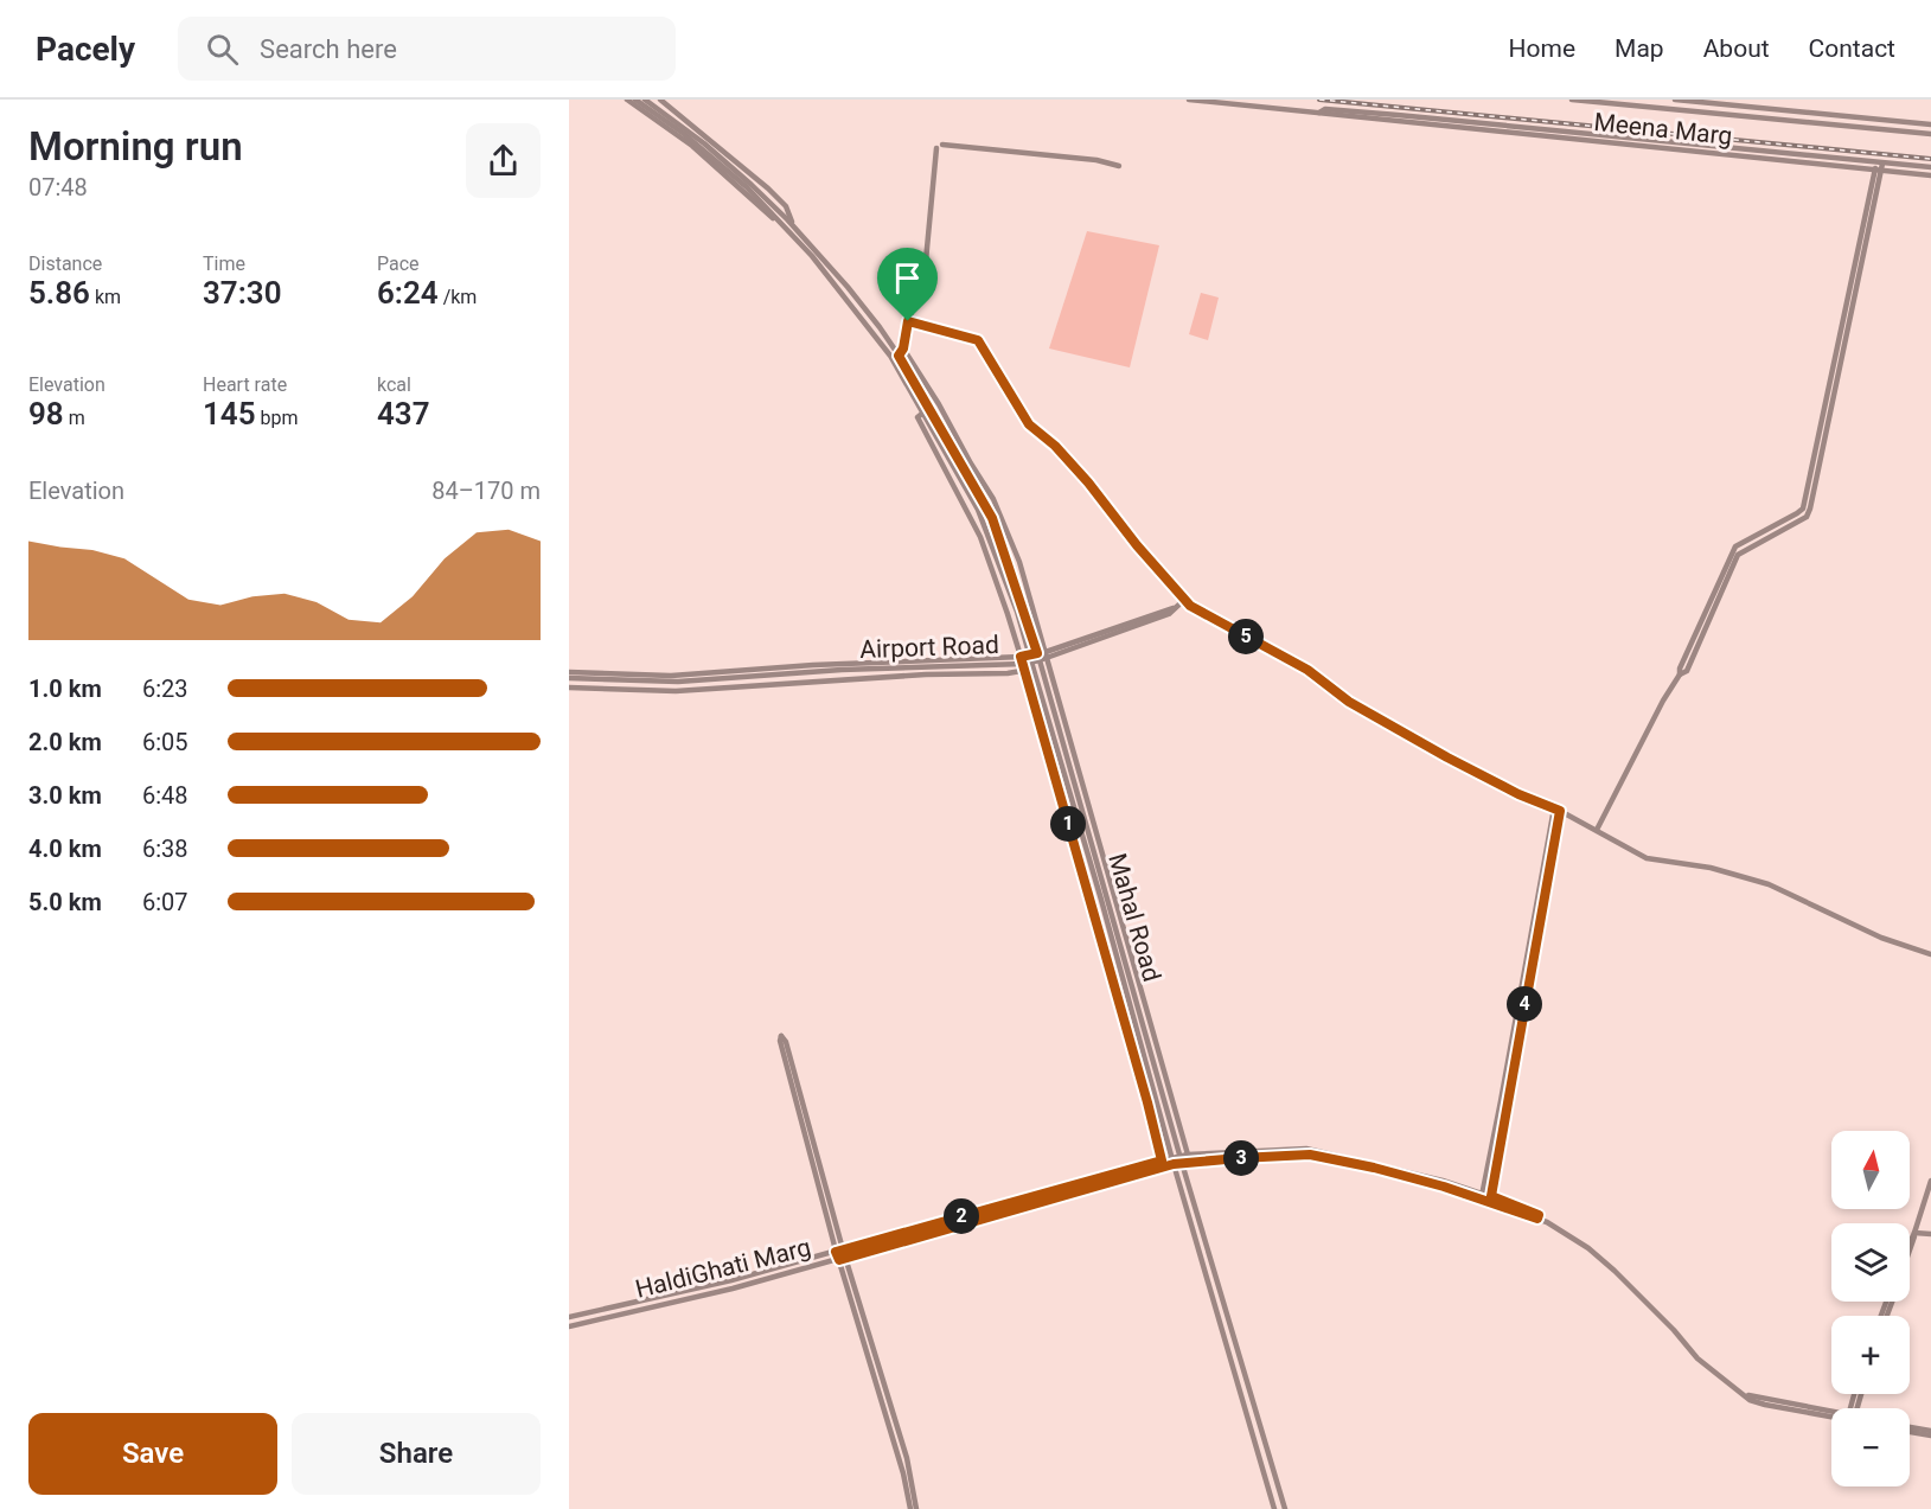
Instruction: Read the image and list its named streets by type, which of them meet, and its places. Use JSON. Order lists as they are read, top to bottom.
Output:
{
  "streets": {
    "street": [
      "Meena Marg",
      "Airport Road",
      "Mahal Road",
      "HaldiGhati Marg"
    ]
  },
  "crossings": [
    ["Airport Road", "Mahal Road"],
    ["Mahal Road", "HaldiGhati Marg"]
  ],
  "north": "top",
  "page": {
    "header": "Pacely",
    "search": "Search here",
    "nav": [
      "Home",
      "Map",
      "About",
      "Contact"
    ],
    "heading": ["Morning run", "07:48"],
    "stats": [
      ["Distance", "5.86 km"],
      ["Time", "37:30"],
      ["Pace", "6:24 /km"],
      ["Elevation", "98 m"],
      ["Heart rate", "145 bpm"],
      ["kcal", "437"]
    ],
    "chart": ["Elevation", "84–170 m"],
    "pins": [
      "5",
      "1",
      "4",
      "3",
      "2"
    ],
    "list": [
      {
        "name": "1.0 km",
        "note": "6:23"
      },
      {
        "name": "2.0 km",
        "note": "6:05"
      },
      {
        "name": "3.0 km",
        "note": "6:48"
      },
      {
        "name": "4.0 km",
        "note": "6:38"
      },
      {
        "name": "5.0 km",
        "note": "6:07"
      }
    ],
    "map_buttons": ["+", "−"],
    "buttons": ["Save", "Share"]
  }
}
